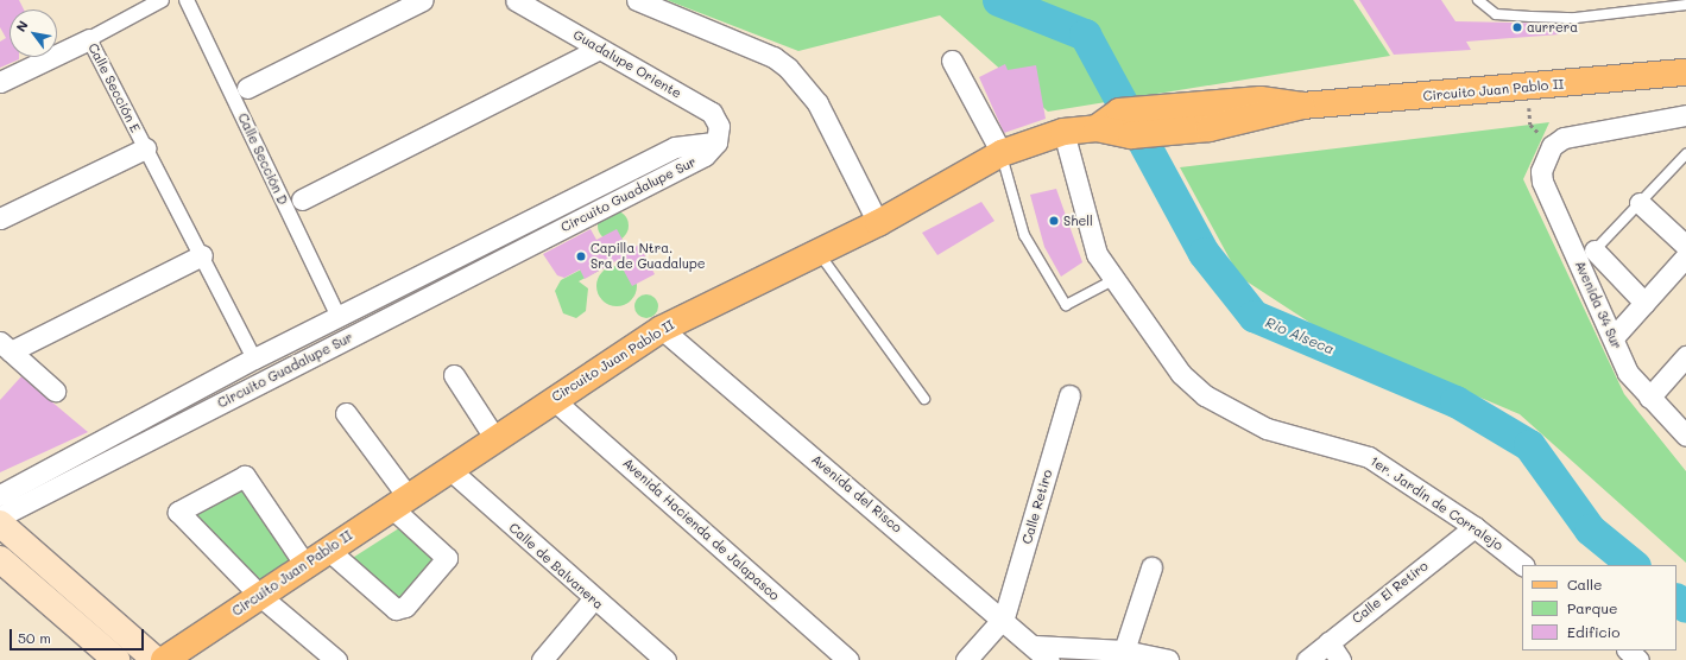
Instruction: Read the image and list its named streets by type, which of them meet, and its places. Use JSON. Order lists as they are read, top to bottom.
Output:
{
  "streets": {
    "main road": ["Circuito Juan Pablo II"],
    "street": [
      "Guadalupe Oriente",
      "Calle Sección E",
      "Calle Sección D",
      "Circuito Guadalupe Sur",
      "Avenida 34 Sur",
      "Avenida del Risco",
      "1er. Jardín de Corralejo",
      "Calle Retiro",
      "Avenida Hacienda de Jalapasco",
      "Calle de Balvanera",
      "Calle El Retiro"
    ]
  },
  "crossings": [
    ["Guadalupe Oriente", "Calle Sección D"],
    ["Guadalupe Oriente", "Circuito Guadalupe Sur"],
    ["Calle Sección E", "Circuito Guadalupe Sur"],
    ["Circuito Juan Pablo II", "Avenida del Risco"],
    ["Circuito Juan Pablo II", "1er. Jardín de Corralejo"],
    ["Circuito Juan Pablo II", "Avenida Hacienda de Jalapasco"],
    ["Circuito Juan Pablo II", "Calle de Balvanera"],
    ["Calle Sección D", "Circuito Guadalupe Sur"],
    ["Avenida del Risco", "Calle Retiro"],
    ["1er. Jardín de Corralejo", "Calle El Retiro"]
  ],
  "water": ["Rio Alseca"],
  "places": ["aurrera", "Shell", "Capilla Ntra. Sra de Guadalupe"],
  "legend": ["Calle", "Parque", "Edificio"],
  "scale_bar": "50 m",
  "north": "top left"
}
